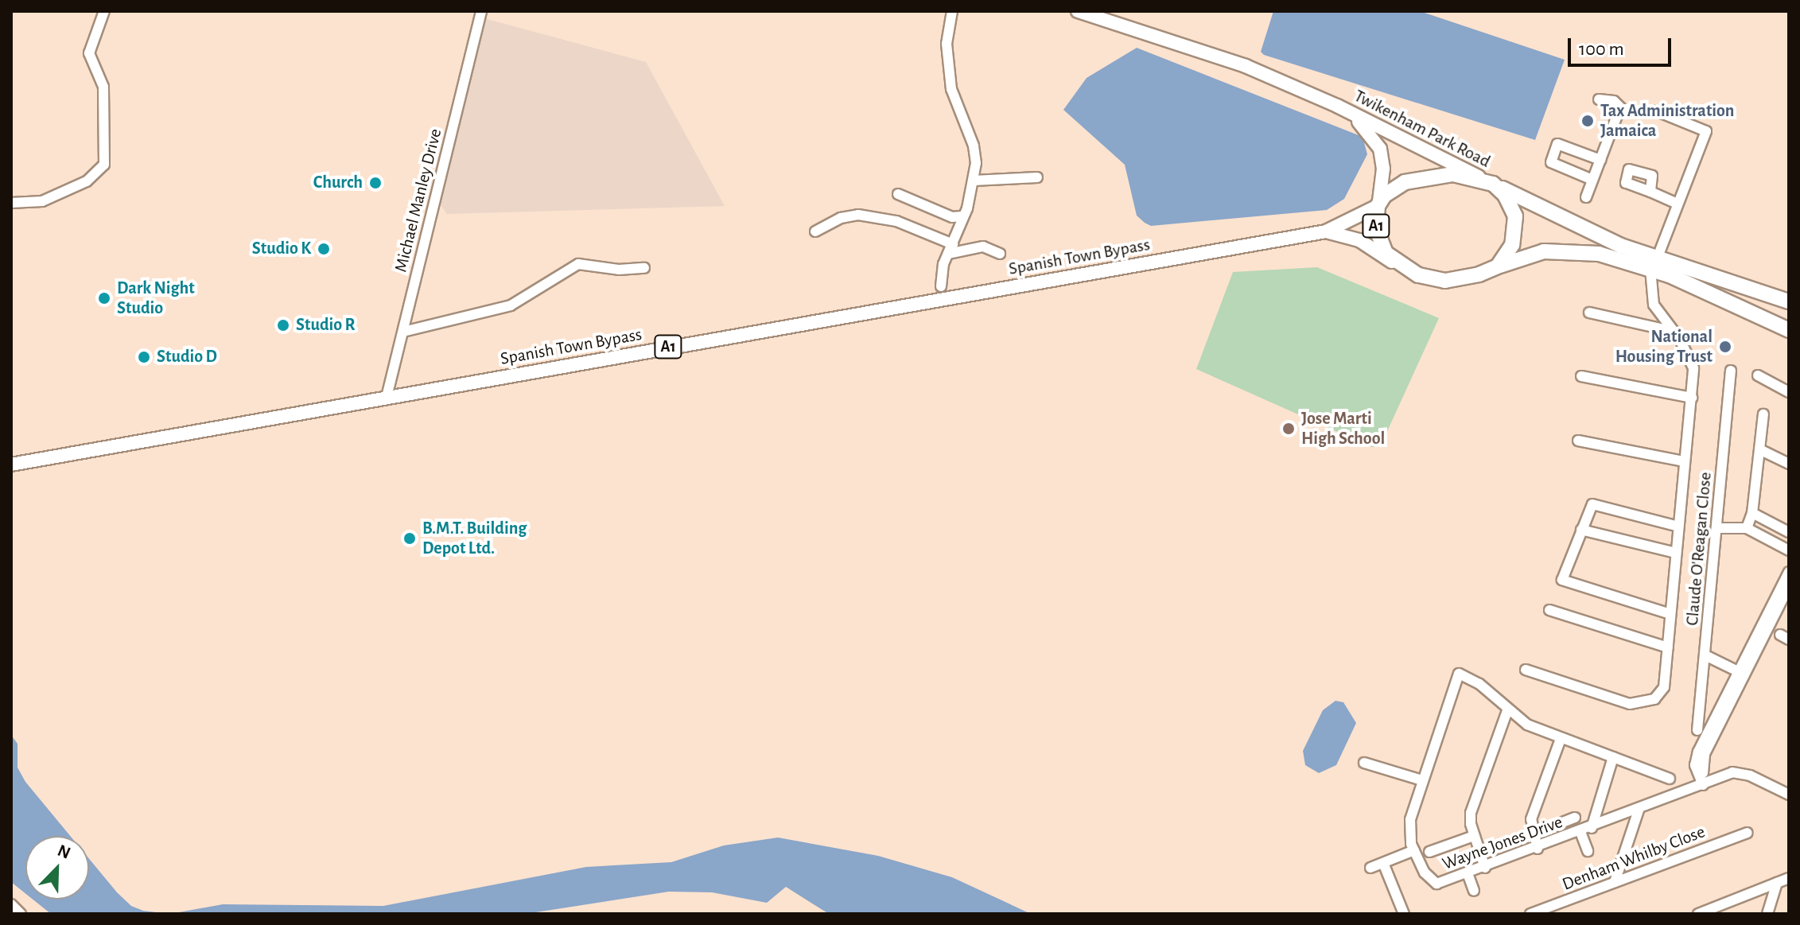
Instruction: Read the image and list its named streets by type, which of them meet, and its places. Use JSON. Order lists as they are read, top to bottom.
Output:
{
  "streets": {
    "highway": ["A1"],
    "main road": ["Twikenham Park Road", "Spanish Town Bypass"],
    "street": [
      "Michael Manley Drive",
      "Claude O'Reagan Close",
      "Wayne Jones Drive",
      "Denham Whilby Close"
    ]
  },
  "crossings": [
    ["Twikenham Park Road", "A1"],
    ["Twikenham Park Road", "Spanish Town Bypass"],
    ["Michael Manley Drive", "Spanish Town Bypass"],
    ["A1", "Spanish Town Bypass"]
  ],
  "places": [
    "Tax Administration Jamaica",
    "Church",
    "Studio K",
    "Dark Night Studio",
    "Studio R",
    "National Housing Trust",
    "Studio D",
    "Jose Marti High School",
    "B.M.T. Building Depot Ltd."
  ],
  "scale_bar": "100 m",
  "north": "top right"
}
